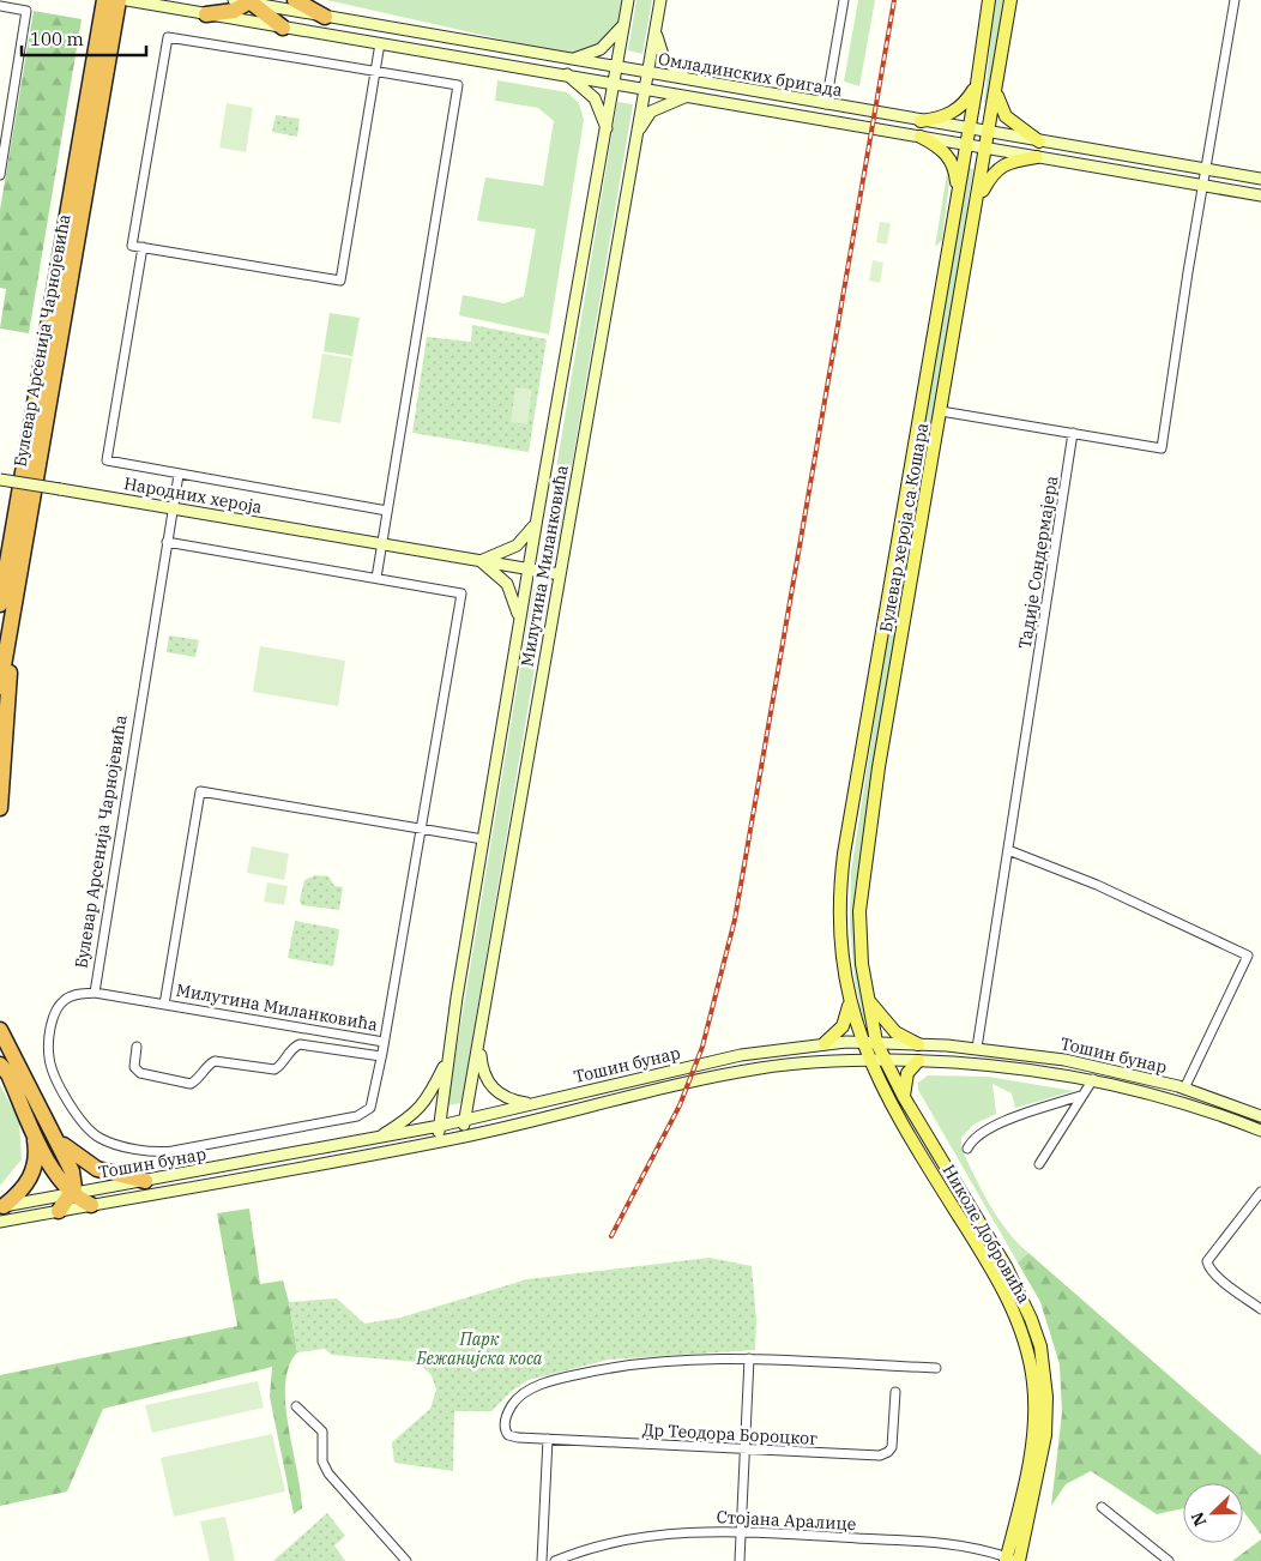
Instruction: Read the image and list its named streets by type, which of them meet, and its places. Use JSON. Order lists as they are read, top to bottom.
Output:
{
  "streets": {
    "highway": ["Булевар Арсенија Чарнојевића"],
    "main road": [
      "Омладинских бригада",
      "Народних хероја",
      "Булевар хероја са Кошара",
      "Милутина Миланковића",
      "Тошин бунар",
      "Николе Добровића"
    ],
    "street": ["Тадије Сондермајера", "Др Теодора Бороцког", "Стојана Аралице"]
  },
  "crossings": [
    ["Омладинских бригада", "Булевар хероја са Кошара"],
    ["Омладинских бригада", "Милутина Миланковића"],
    ["Булевар Арсенија Чарнојевића", "Народних хероја"],
    ["Булевар Арсенија Чарнојевића", "Милутина Миланковића"],
    ["Народних хероја", "Милутина Миланковића"],
    ["Булевар хероја са Кошара", "Тошин бунар"],
    ["Булевар хероја са Кошара", "Николе Добровића"],
    ["Тадије Сондермајера", "Тошин бунар"],
    ["Милутина Миланковића", "Тошин бунар"],
    ["Тошин бунар", "Николе Добровића"],
    ["Николе Добровића", "Стојана Аралице"]
  ],
  "parks": ["Парк Бежанијска коса"],
  "scale_bar": "100 m",
  "north": "bottom left"
}
